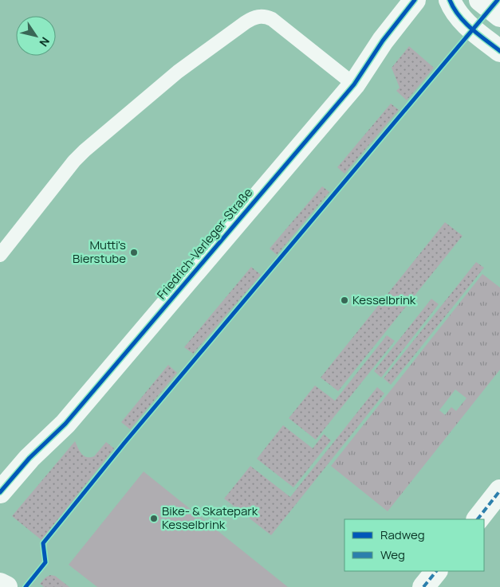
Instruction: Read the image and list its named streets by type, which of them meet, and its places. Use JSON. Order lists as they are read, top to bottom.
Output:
{
  "streets": {
    "street": ["Friedrich-Verleger-Straße"]
  },
  "places": ["Mutti's Bierstube", "Kesselbrink", "Bike- & Skatepark Kesselbrink"],
  "legend": ["Radweg", "Weg"],
  "north": "bottom right"
}
